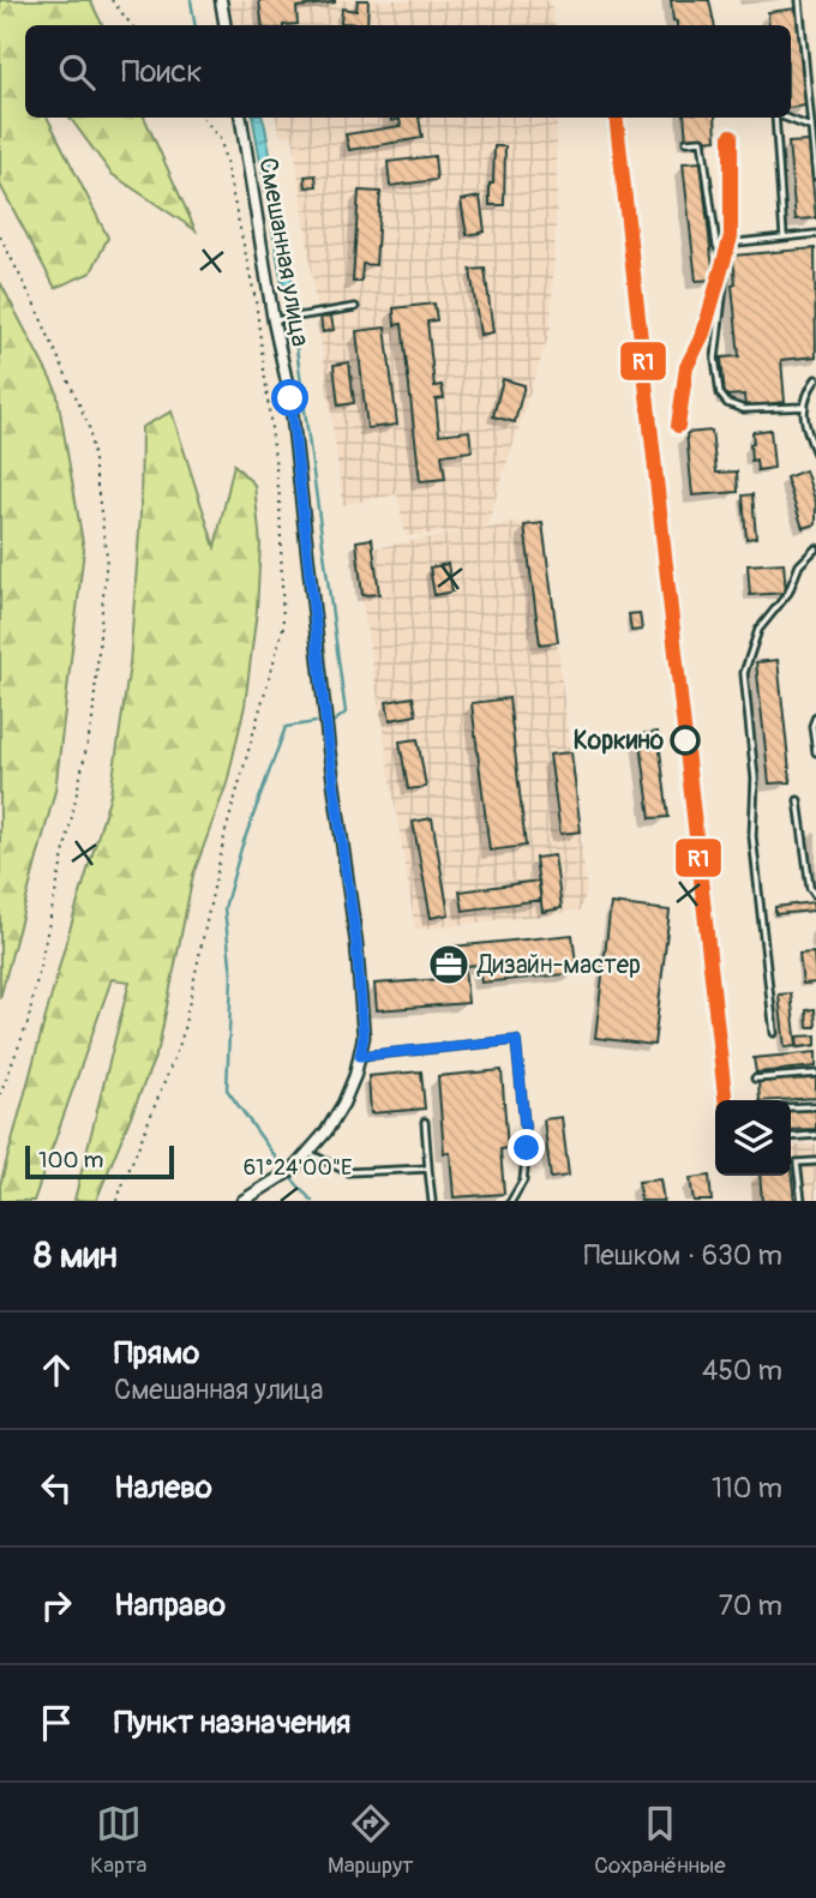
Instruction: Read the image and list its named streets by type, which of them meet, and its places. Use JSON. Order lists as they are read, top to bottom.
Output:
{
  "streets": {
    "street": ["Смешанная улица"]
  },
  "places": {
    "other": ["Коркино"],
    "office": ["Дизайн-мастер"]
  },
  "lines": ["transit line R1"],
  "scale_bar": "100 m",
  "page": {
    "search": "Поиск",
    "scale": "100 m",
    "heading": ["8 мин", "Пешком · 630 m"],
    "list": [
      ["Прямо", "Смешанная улица", "450 m"],
      ["Налево", "110 m"],
      ["Направо", "70 m"],
      "Пункт назначения"
    ],
    "nav": ["Карта", "Маршрут", "Сохранённые"]
  },
  "coordinates": ["61°24'00\"E"]
}
